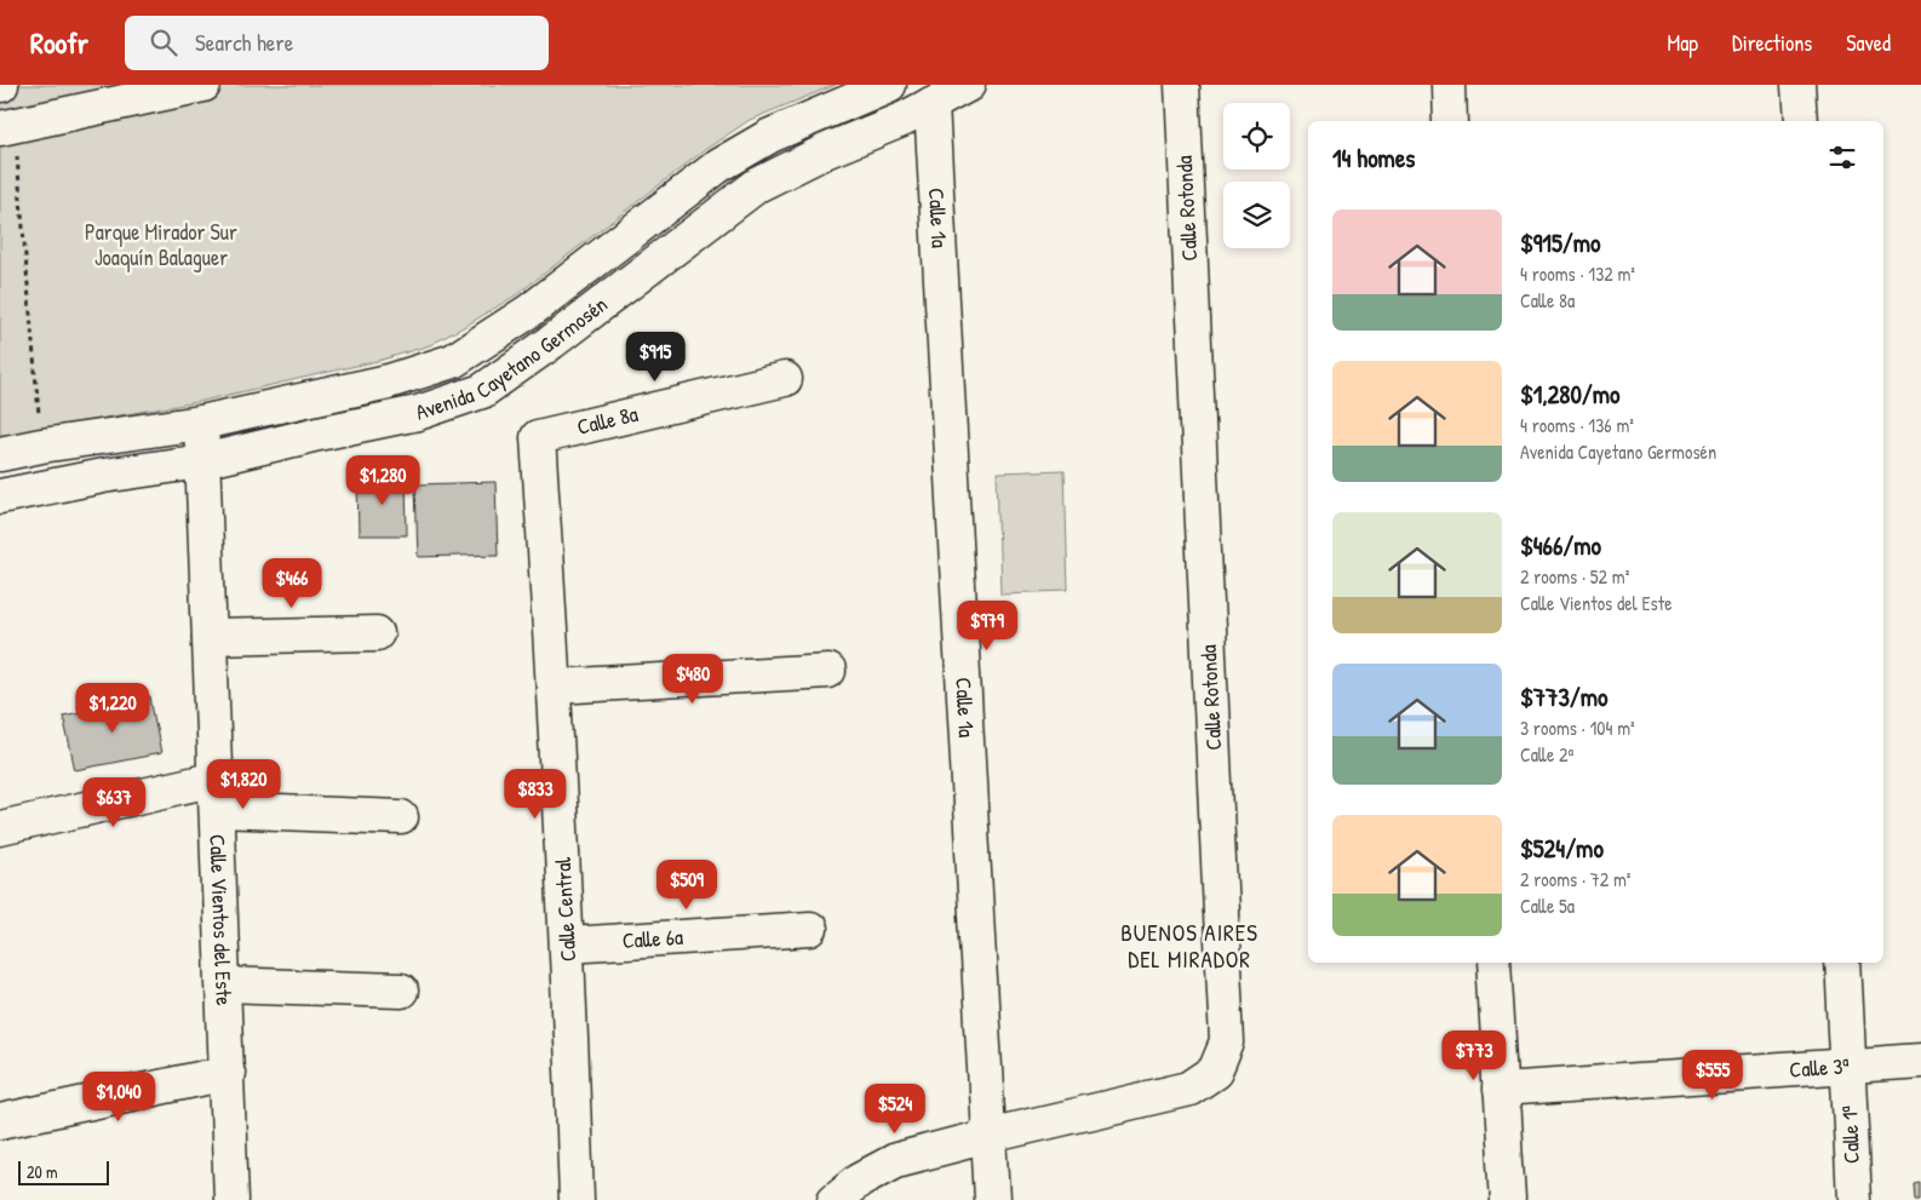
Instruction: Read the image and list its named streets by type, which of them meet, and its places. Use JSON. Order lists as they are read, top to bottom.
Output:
{
  "streets": {
    "street": [
      "Calle Rotonda",
      "Calle 1a",
      "Avenida Cayetano Germosén",
      "Calle 8a",
      "Calle Central",
      "Calle Vientos del Este",
      "Calle 6a",
      "Calle 3ª",
      "Calle 1ª"
    ]
  },
  "crossings": [
    ["Calle Rotonda", "Calle 1a"],
    ["Calle 1a", "Avenida Cayetano Germosén"],
    ["Avenida Cayetano Germosén", "Calle Vientos del Este"],
    ["Calle 8a", "Calle Central"],
    ["Calle Central", "Calle 6a"],
    ["Calle 3ª", "Calle 1ª"]
  ],
  "districts": ["BUENOS AIRES DEL MIRADOR"],
  "parks": ["Parque Mirador Sur Joaquín Balaguer"],
  "scale_bar": "20 m",
  "page": {
    "header": "Roofr",
    "search": "Search here",
    "nav": ["Map", "Directions", "Saved"],
    "heading": "14 homes",
    "list": [
      {
        "name": "$915/mo",
        "note": "4 rooms · 132 m² · Calle 8a"
      },
      {
        "name": "$1,280/mo",
        "note": "4 rooms · 136 m² · Avenida Cayetano Germosén"
      },
      {
        "name": "$466/mo",
        "note": "2 rooms · 52 m² · Calle Vientos del Este"
      },
      {
        "name": "$773/mo",
        "note": "3 rooms · 104 m² · Calle 2ª"
      },
      {
        "name": "$524/mo",
        "note": "2 rooms · 72 m² · Calle 5a"
      }
    ],
    "price": [
      "$915",
      "$1,280",
      "$466",
      "$979",
      "$480",
      "$1,220",
      "$1,820",
      "$833",
      "$637",
      "$509",
      "$773",
      "$555",
      "$1,040",
      "$524"
    ],
    "scale": "20 m"
  }
}
